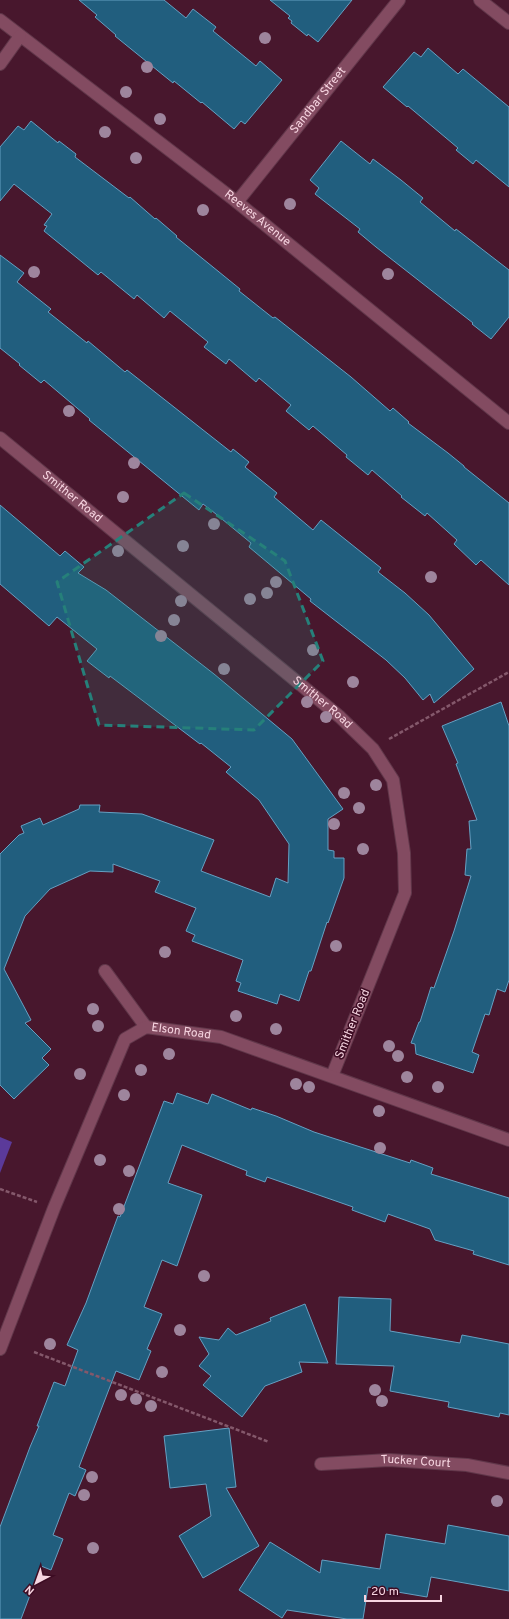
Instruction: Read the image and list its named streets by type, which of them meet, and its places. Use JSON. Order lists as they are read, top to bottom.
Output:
{
  "streets": {
    "street": [
      "Sandbar Street",
      "Reeves Avenue",
      "Smither Road",
      "Elson Road",
      "Tucker Court"
    ]
  },
  "crossings": [
    ["Sandbar Street", "Reeves Avenue"],
    ["Smither Road", "Elson Road"]
  ],
  "scale_bar": "20 m",
  "north": "bottom left"
}
